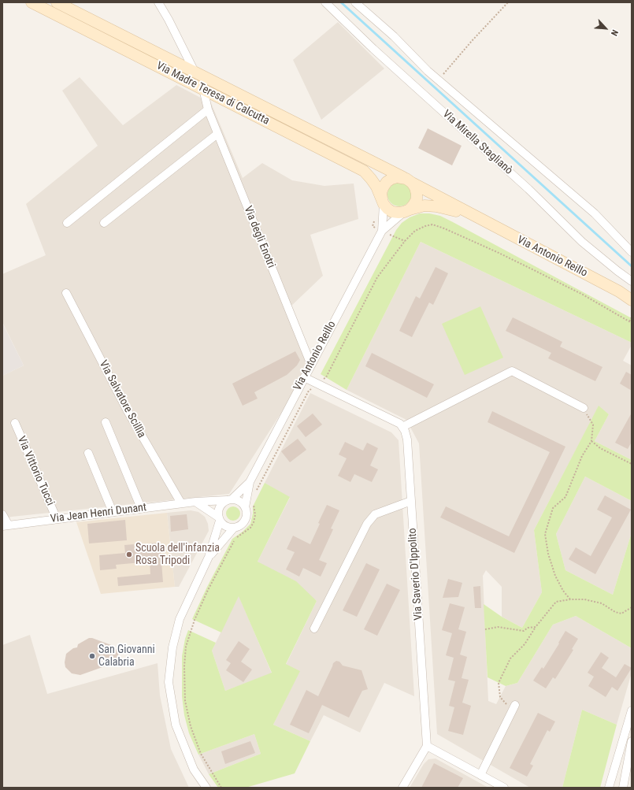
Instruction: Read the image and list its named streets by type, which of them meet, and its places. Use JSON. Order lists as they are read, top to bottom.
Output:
{
  "streets": {
    "main road": ["Via Madre Teresa di Calcutta", "Via Antonio Reillo"],
    "street": [
      "Via Mirella Staglianò",
      "Via degli Enotri",
      "Via Salvatore Scillìa",
      "Via Vittorio Tucci",
      "Via Jean Henri Dunant",
      "Via Saverio D'Ippolito"
    ]
  },
  "crossings": [
    ["Via Madre Teresa di Calcutta", "Via degli Enotri"],
    ["Via Madre Teresa di Calcutta", "Via Antonio Reillo"],
    ["Via degli Enotri", "Via Antonio Reillo"],
    ["Via Antonio Reillo", "Via Jean Henri Dunant"],
    ["Via Salvatore Scillìa", "Via Jean Henri Dunant"],
    ["Via Vittorio Tucci", "Via Jean Henri Dunant"]
  ],
  "places": ["Scuola dell'infanzia Rosa Tripodi", "San Giovanni Calabria"],
  "north": "bottom right"
}
